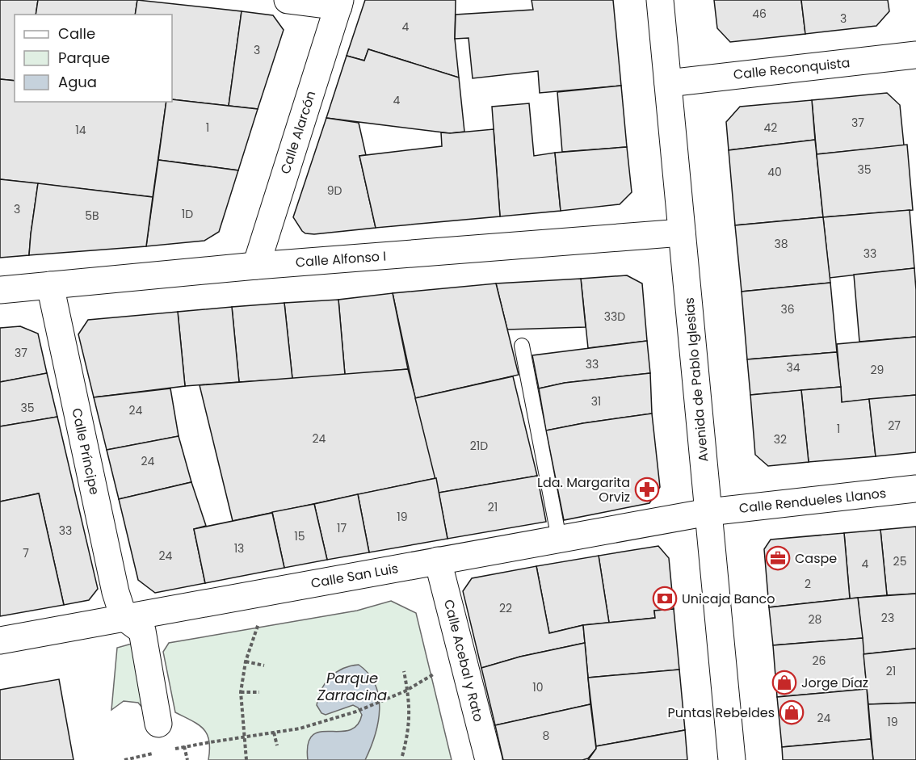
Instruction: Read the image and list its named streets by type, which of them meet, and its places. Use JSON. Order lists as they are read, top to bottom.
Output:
{
  "streets": {
    "street": [
      "Calle Reconquista",
      "Calle Alarcón",
      "Calle Alfonso I",
      "Avenida de Pablo Iglesias",
      "Calle Príncipe",
      "Calle Rendueles Llanos",
      "Calle San Luis",
      "Calle Acebal y Rato"
    ]
  },
  "crossings": [
    ["Calle Reconquista", "Avenida de Pablo Iglesias"],
    ["Calle Alarcón", "Calle Alfonso I"],
    ["Calle Alfonso I", "Avenida de Pablo Iglesias"],
    ["Calle Alfonso I", "Calle Príncipe"],
    ["Avenida de Pablo Iglesias", "Calle Rendueles Llanos"],
    ["Avenida de Pablo Iglesias", "Calle San Luis"],
    ["Calle Príncipe", "Calle San Luis"],
    ["Calle Rendueles Llanos", "Calle San Luis"],
    ["Calle San Luis", "Calle Acebal y Rato"]
  ],
  "water": ["Parque Zarracina"],
  "places": {
    "pharmacy": ["Lda. Margarita Orviz"],
    "office": ["Caspe"],
    "bank": ["Unicaja Banco"],
    "shop": ["Jorge Díaz", "Puntas Rebeldes"]
  },
  "house_numbers": [
    "46",
    "3",
    "4",
    "3",
    "4",
    "37",
    "1",
    "42",
    "14",
    "35",
    "40",
    "9D",
    "3",
    "1D",
    "5B",
    "38",
    "33",
    "36",
    "33D",
    "37",
    "33",
    "34",
    "29",
    "31",
    "35",
    "24",
    "27",
    "1",
    "24",
    "32",
    "21D",
    "24",
    "21",
    "19",
    "17",
    "33",
    "15",
    "13",
    "7",
    "24",
    "25",
    "4",
    "2",
    "22",
    "23",
    "28",
    "26",
    "21",
    "10",
    "24",
    "19",
    "8"
  ],
  "legend": ["Calle", "Parque", "Agua"]
}
